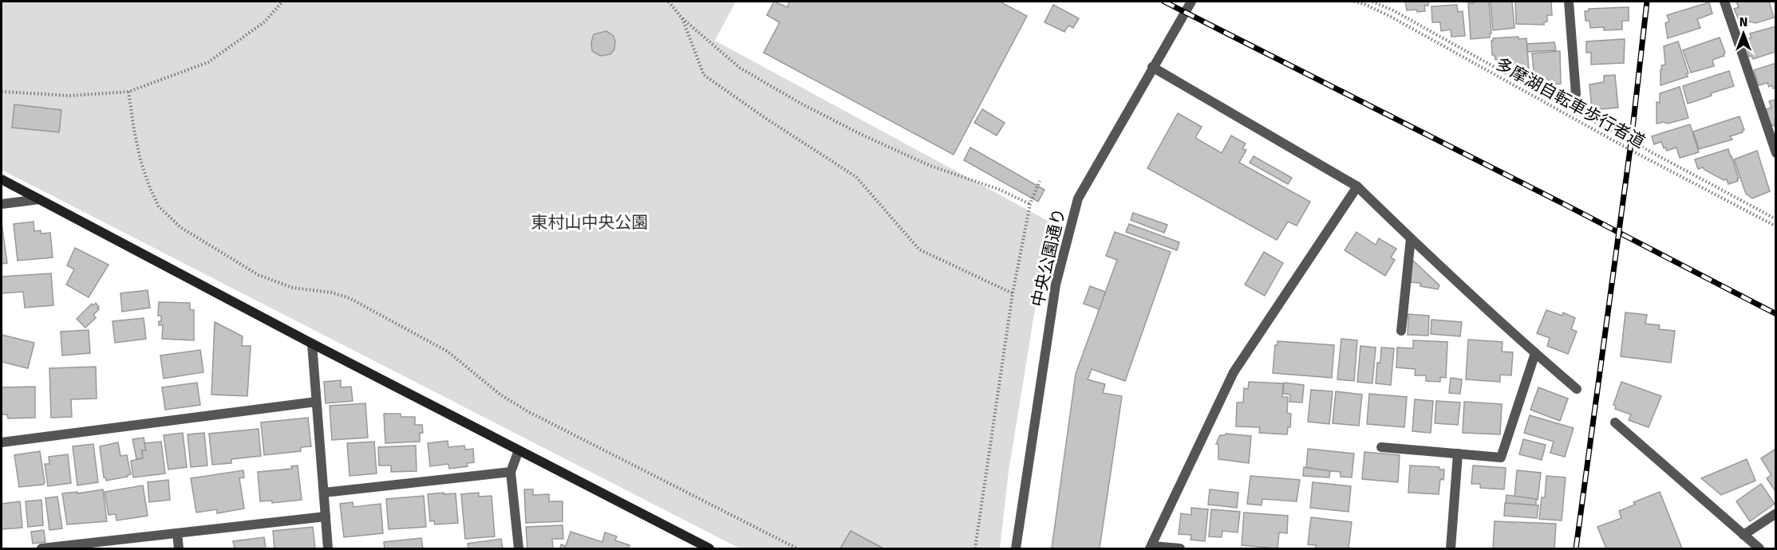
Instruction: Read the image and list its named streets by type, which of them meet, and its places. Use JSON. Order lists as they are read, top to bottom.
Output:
{
  "streets": {
    "street": ["中央公園通り"],
    "path": ["多摩湖自転車歩行者道"]
  },
  "parks": ["東村山中央公園"],
  "north": "top"
}
